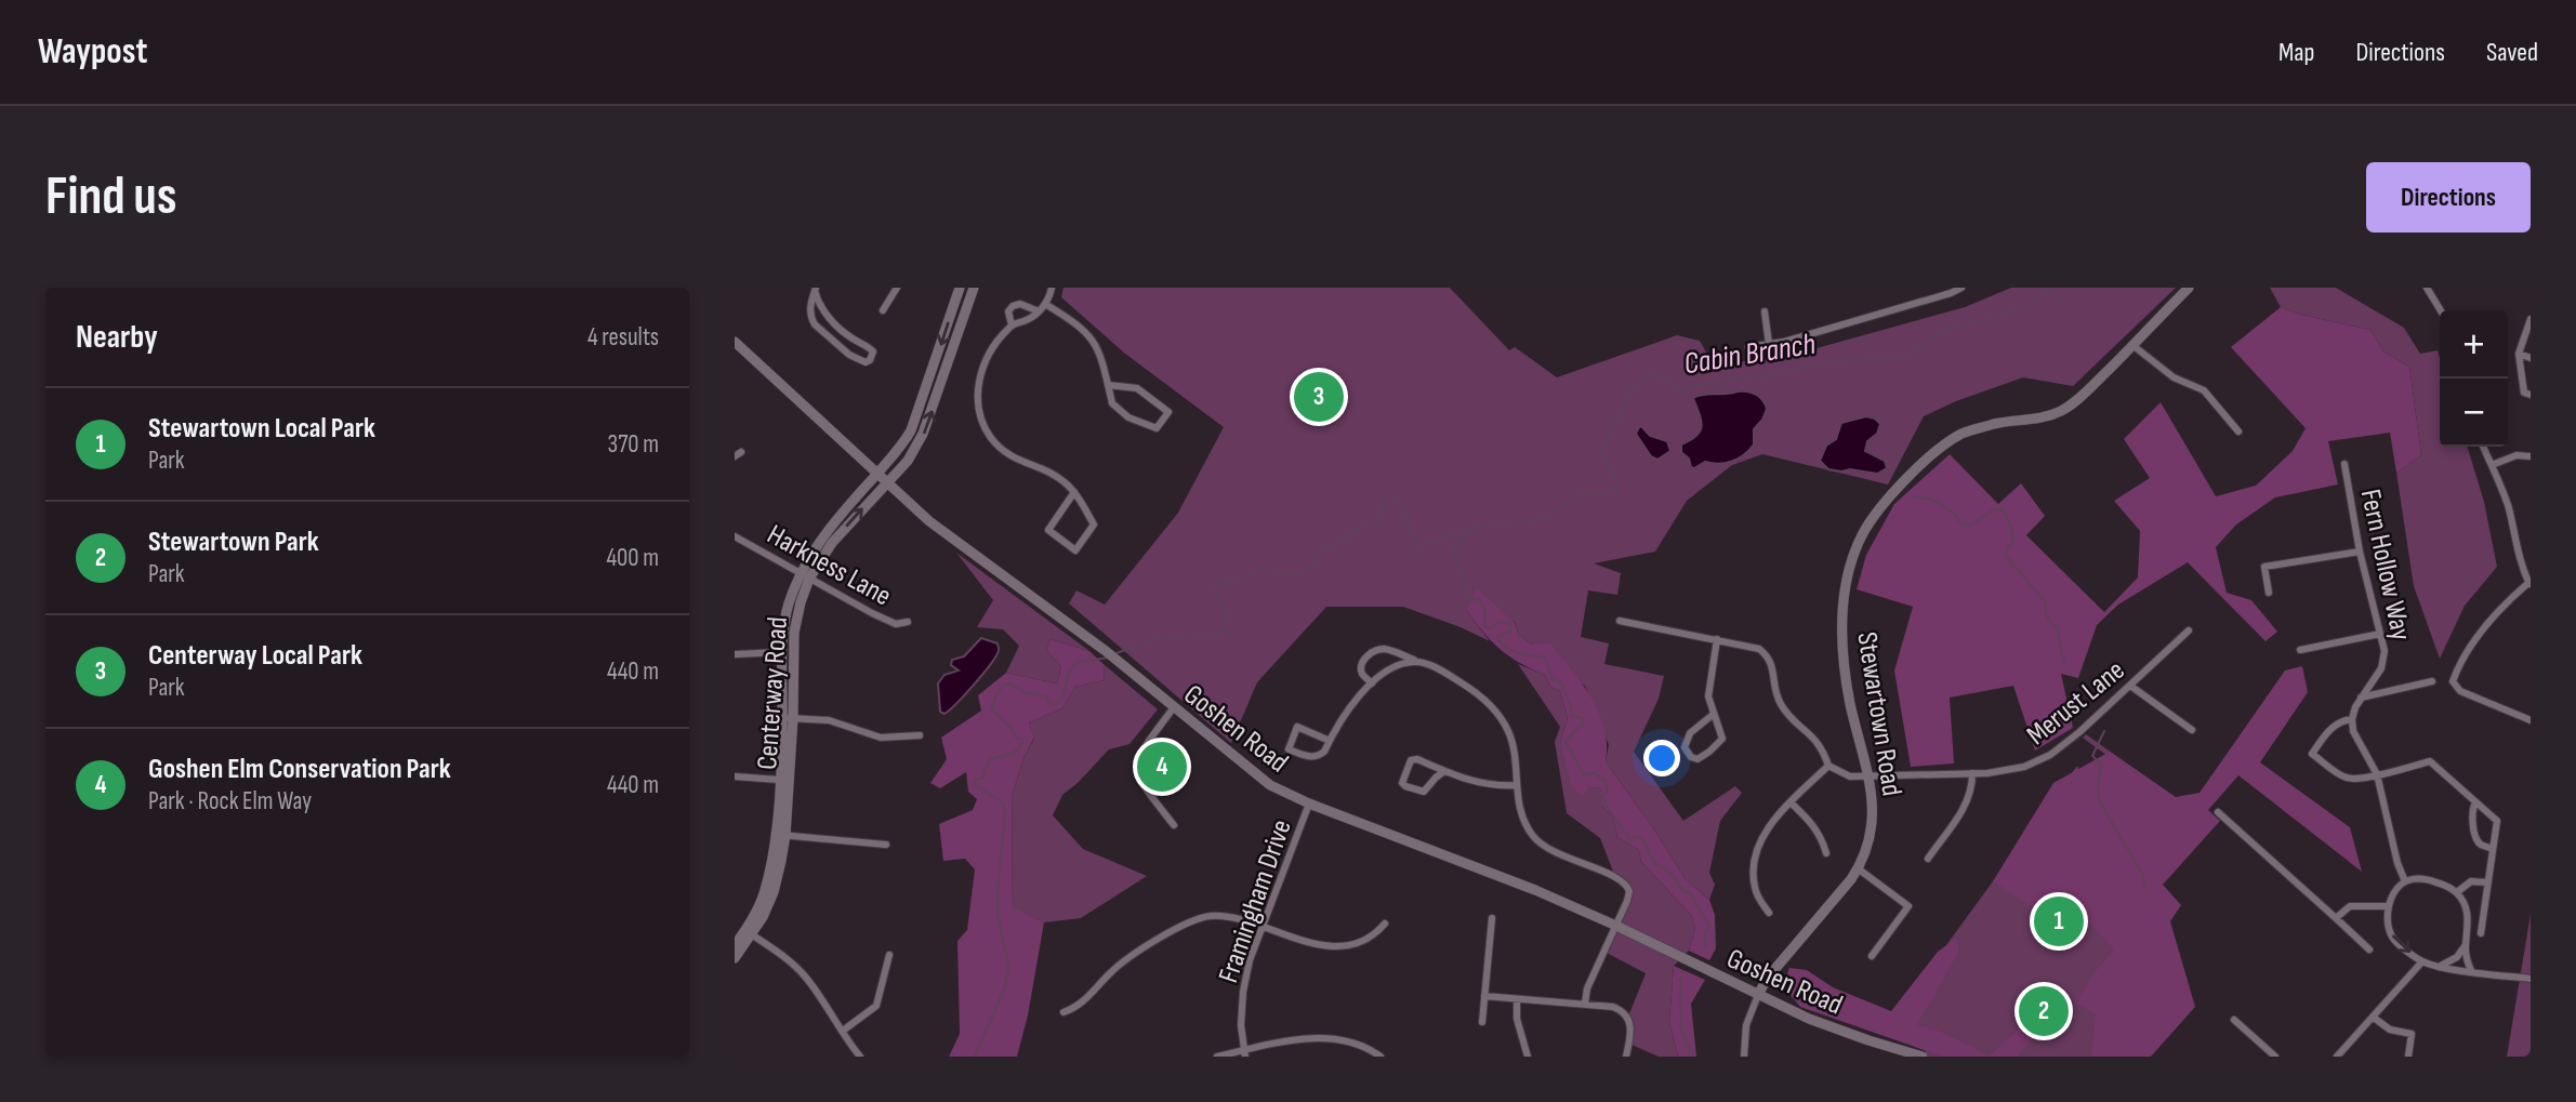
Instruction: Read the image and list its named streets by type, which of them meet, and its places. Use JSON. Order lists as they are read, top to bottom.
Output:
{
  "streets": {
    "street": [
      "Harkness Lane",
      "Fern Hollow Way",
      "Centerway Road",
      "Merust Lane",
      "Stewartown Road",
      "Goshen Road",
      "Framingham Drive"
    ]
  },
  "crossings": [
    ["Harkness Lane", "Centerway Road"],
    ["Centerway Road", "Goshen Road"],
    ["Merust Lane", "Stewartown Road"],
    ["Stewartown Road", "Goshen Road"],
    ["Goshen Road", "Framingham Drive"]
  ],
  "water": ["Cabin Branch"],
  "page": {
    "header": "Waypost",
    "nav": ["Map", "Directions", "Saved"],
    "buttons": "Directions",
    "title": "Find us",
    "heading": ["Nearby", "4 results"],
    "map_buttons": ["+", "−"],
    "pins": [
      "3",
      "4",
      "1",
      "2"
    ],
    "list": [
      {
        "mark": "1",
        "name": "Stewartown Local Park",
        "note": "Park",
        "value": "370 m"
      },
      {
        "mark": "2",
        "name": "Stewartown Park",
        "note": "Park",
        "value": "400 m"
      },
      {
        "mark": "3",
        "name": "Centerway Local Park",
        "note": "Park",
        "value": "440 m"
      },
      {
        "mark": "4",
        "name": "Goshen Elm Conservation Park",
        "note": "Park · Rock Elm Way",
        "value": "440 m"
      }
    ]
  }
}
